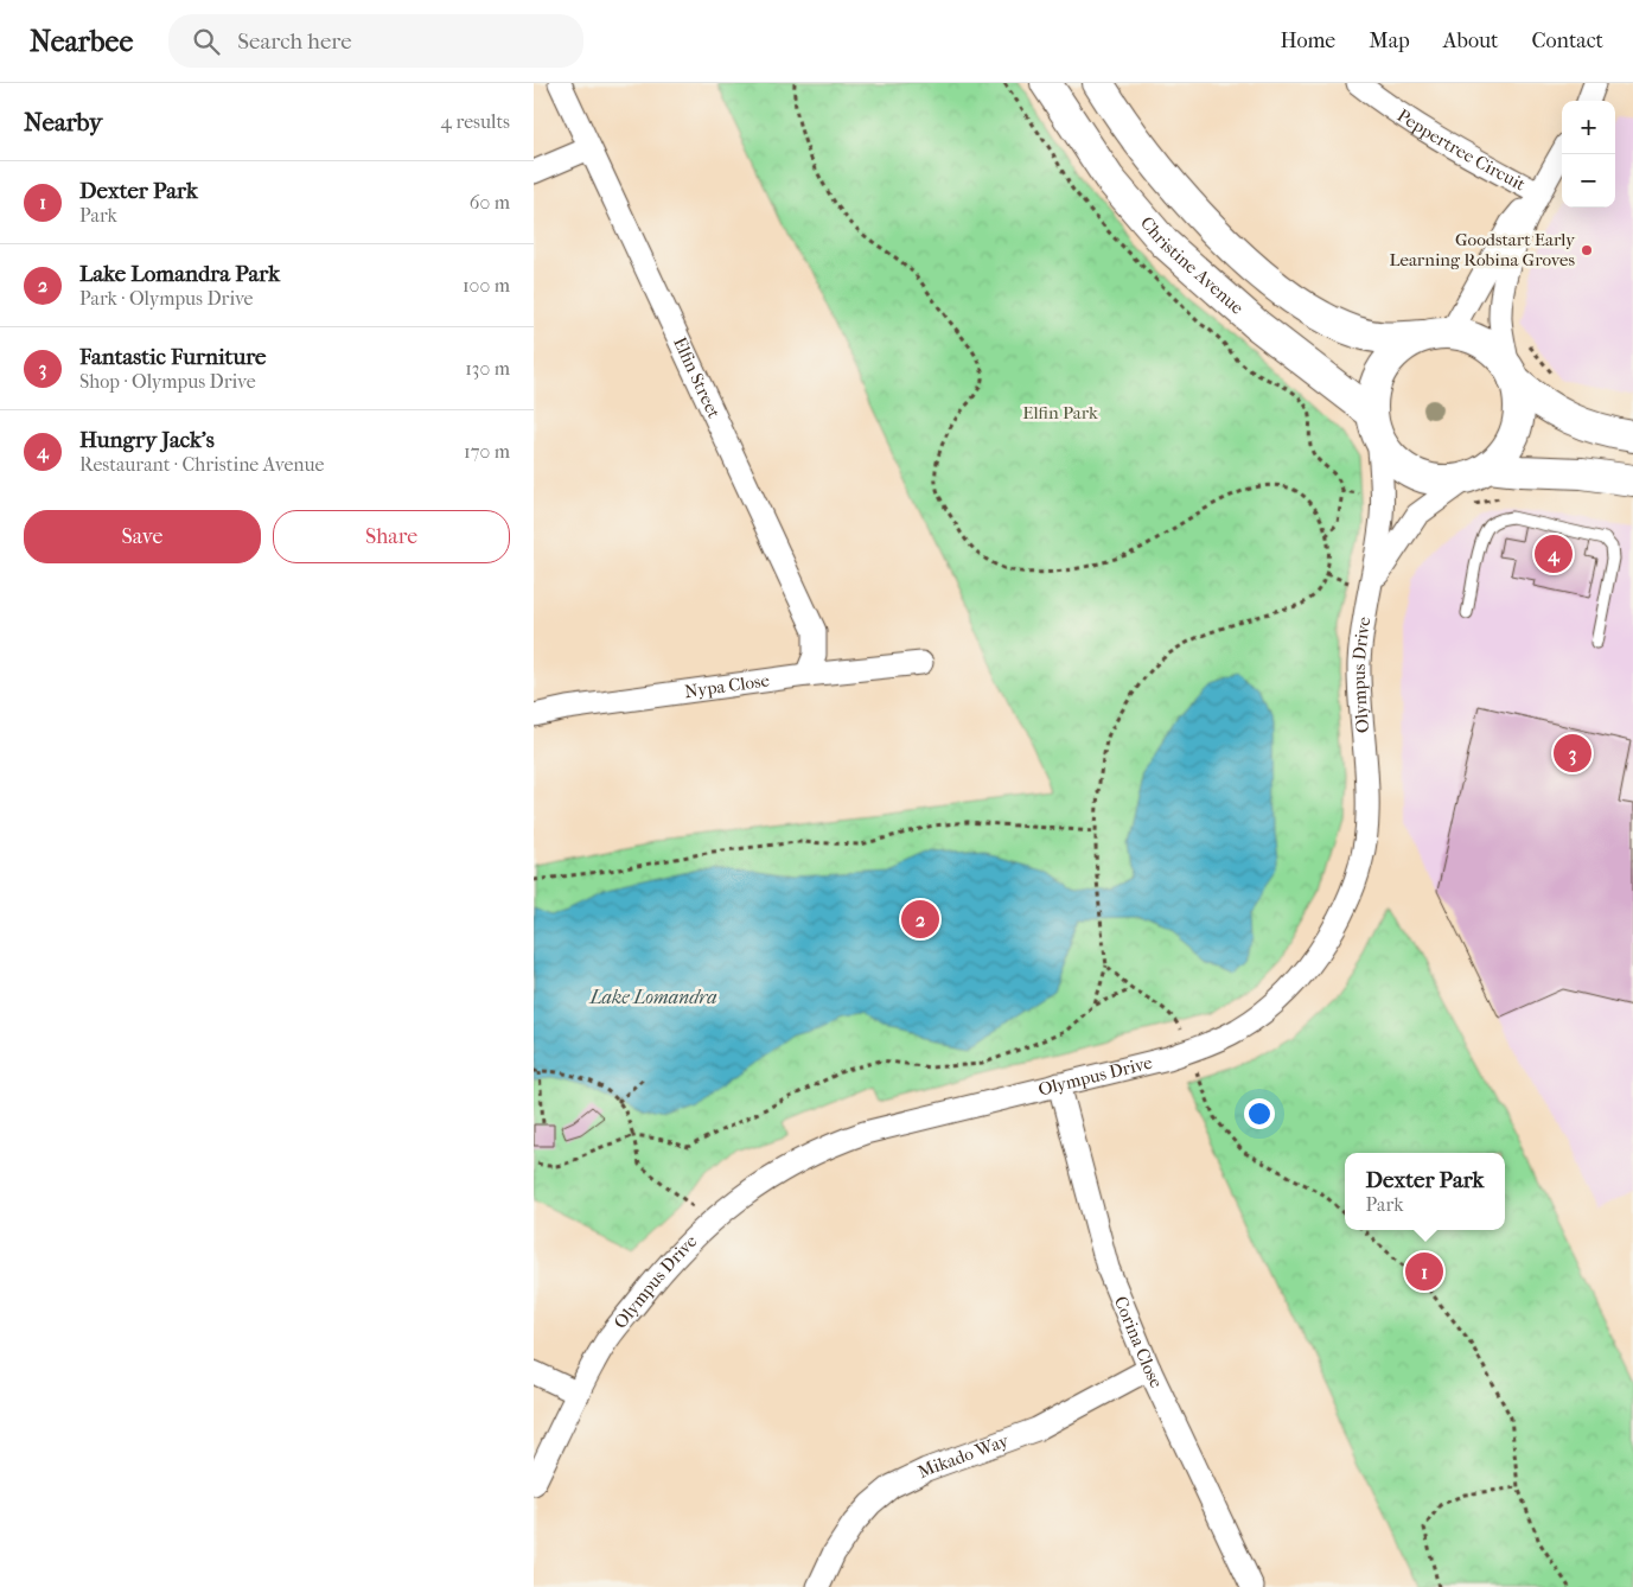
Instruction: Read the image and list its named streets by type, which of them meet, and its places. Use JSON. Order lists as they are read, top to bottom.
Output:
{
  "streets": {
    "main road": ["Christine Avenue"],
    "street": [
      "Peppertree Circuit",
      "Elfin Street",
      "Olympus Drive",
      "Nypa Close",
      "Corina Close",
      "Mikado Way"
    ]
  },
  "crossings": [
    ["Christine Avenue", "Olympus Drive"],
    ["Elfin Street", "Nypa Close"],
    ["Olympus Drive", "Corina Close"],
    ["Corina Close", "Mikado Way"]
  ],
  "water": ["Lake Lomandra"],
  "parks": ["Elfin Park"],
  "places": ["Goodstart Early Learning Robina Groves"],
  "page": {
    "header": "Nearbee",
    "search": "Search here",
    "nav": [
      "Home",
      "Map",
      "About",
      "Contact"
    ],
    "heading": ["Nearby", "4 results"],
    "map_buttons": ["+", "−"],
    "list": [
      {
        "mark": "1",
        "name": "Dexter Park",
        "note": "Park",
        "value": "60 m"
      },
      {
        "mark": "2",
        "name": "Lake Lomandra Park",
        "note": "Park · Olympus Drive",
        "value": "100 m"
      },
      {
        "mark": "3",
        "name": "Fantastic Furniture",
        "note": "Shop · Olympus Drive",
        "value": "130 m"
      },
      {
        "mark": "4",
        "name": "Hungry Jack's",
        "note": "Restaurant · Christine Avenue",
        "value": "170 m"
      }
    ],
    "buttons": ["Save", "Share"],
    "pins": [
      "4",
      "3",
      "2",
      "1"
    ],
    "popup": ["Dexter Park", "Park"]
  }
}
